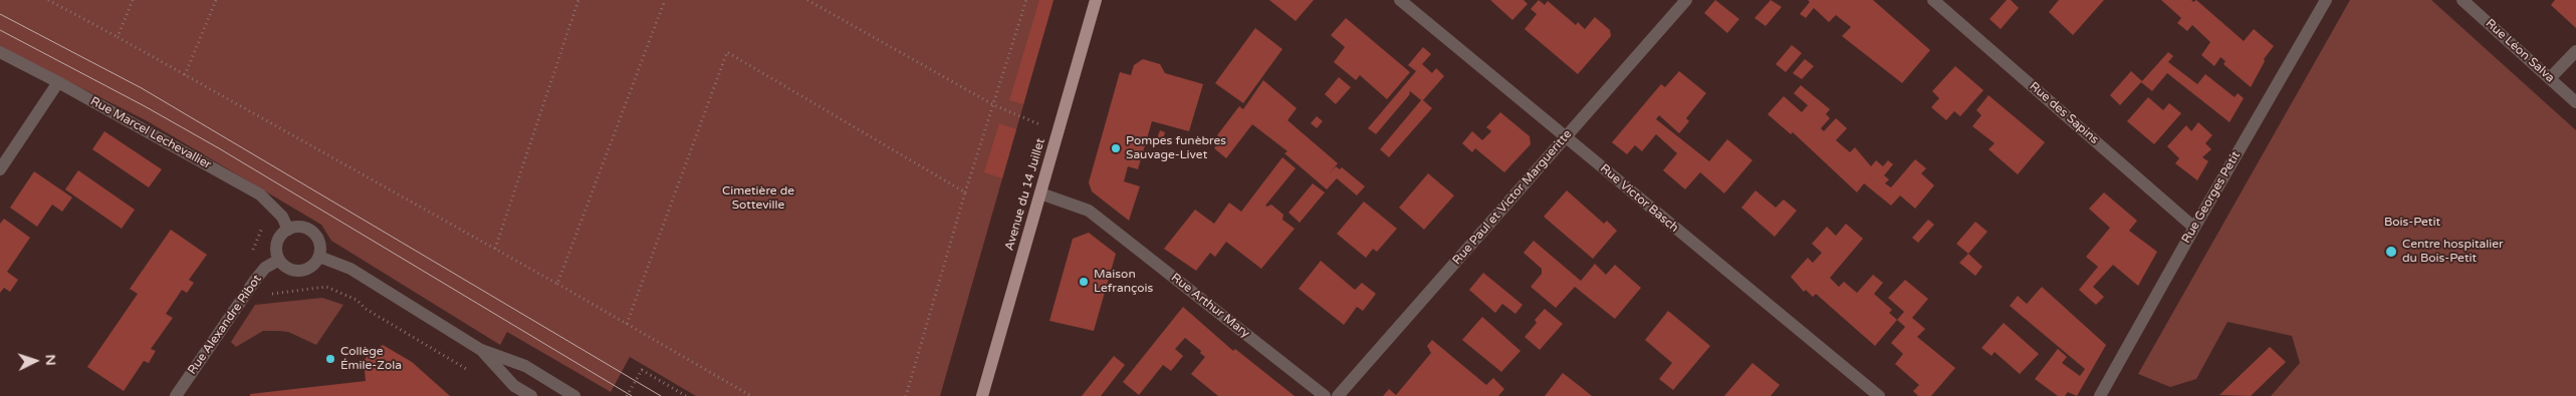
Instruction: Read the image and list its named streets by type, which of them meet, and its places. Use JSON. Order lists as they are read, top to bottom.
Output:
{
  "streets": {
    "main road": ["Avenue du 14 Juillet"],
    "street": [
      "Rue Léon Salva",
      "Rue des Sapins",
      "Rue Marcel Lechevallier",
      "Rue Paul et Victor Margueritte",
      "Rue Georges Petit",
      "Rue Victor Basch",
      "Rue Arthur Mary",
      "Rue Alexandre Ribot"
    ]
  },
  "crossings": [
    ["Rue des Sapins", "Rue Georges Petit"],
    ["Rue Marcel Lechevallier", "Rue Alexandre Ribot"],
    ["Avenue du 14 Juillet", "Rue Arthur Mary"],
    ["Rue Paul et Victor Margueritte", "Rue Victor Basch"]
  ],
  "parks": ["Cimetière de Sotteville", "Bois-Petit"],
  "places": [
    "Pompes funèbres Sauvage-Livet",
    "Centre hospitalier du Bois-Petit",
    "Maison Lefrançois",
    "Collège Émile-Zola"
  ],
  "north": "right"
}
